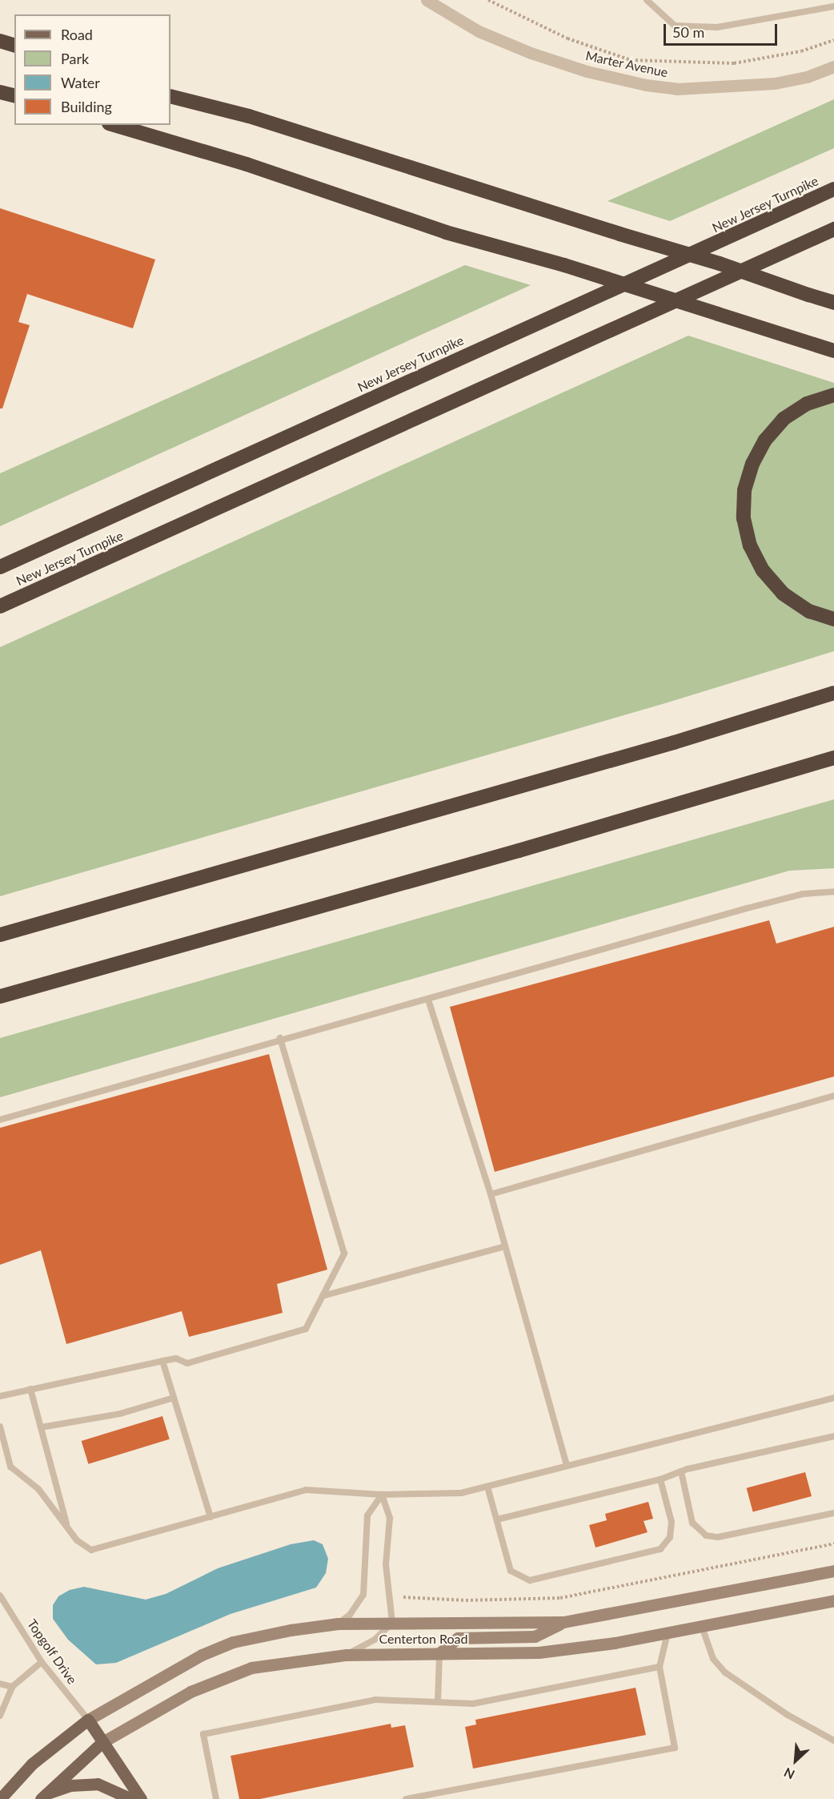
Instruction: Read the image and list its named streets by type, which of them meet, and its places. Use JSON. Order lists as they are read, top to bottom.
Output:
{
  "streets": {
    "highway": ["New Jersey Turnpike"],
    "main road": ["Centerton Road"],
    "street": ["Marter Avenue"],
    "lane": ["Topgolf Drive"]
  },
  "crossings": [
    ["Centerton Road", "Topgolf Drive"]
  ],
  "legend": [
    "Road",
    "Park",
    "Water",
    "Building"
  ],
  "scale_bar": "50 m",
  "north": "bottom left"
}
